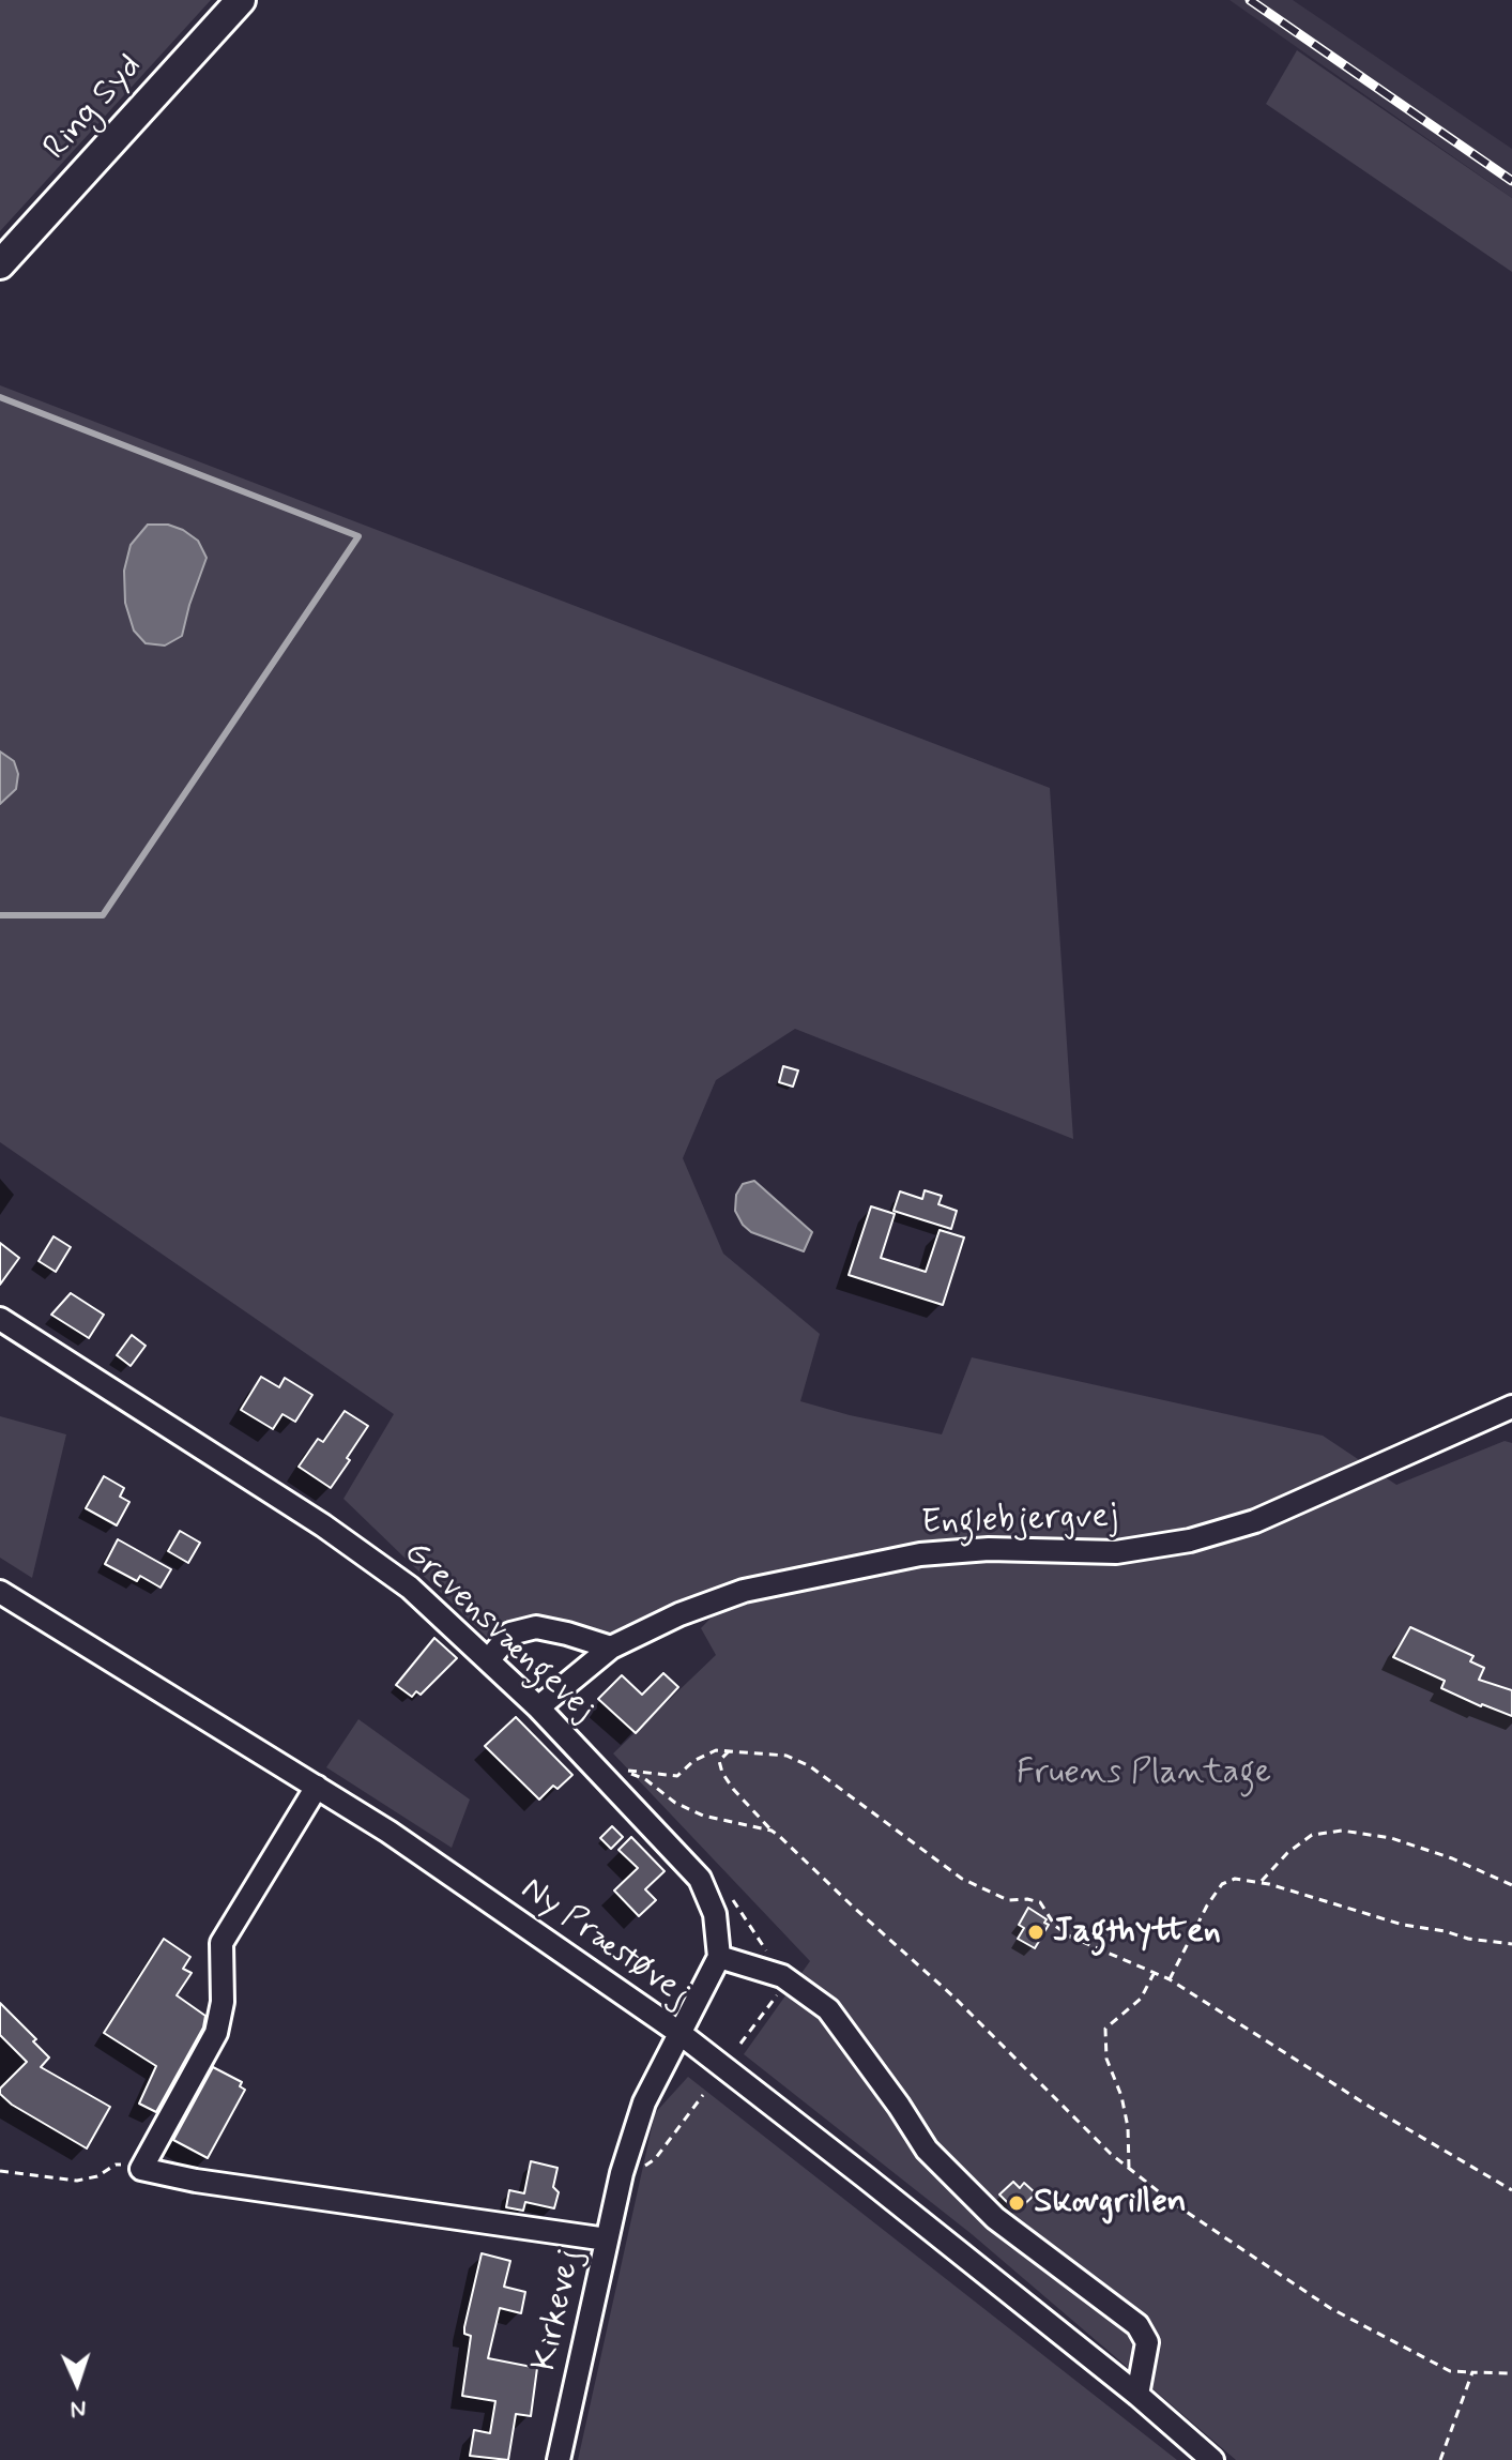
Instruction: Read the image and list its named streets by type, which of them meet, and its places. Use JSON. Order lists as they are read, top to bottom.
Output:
{
  "streets": {
    "main road": ["Ring Syd"],
    "street": [
      "Englebjergvej",
      "Grevensvængevej",
      "Ny Præstøvej",
      "Kirkevej"
    ]
  },
  "crossings": [
    ["Englebjergvej", "Grevensvængevej"],
    ["Grevensvængevej", "Ny Præstøvej"],
    ["Ny Præstøvej", "Kirkevej"]
  ],
  "parks": ["Fruens Plantage"],
  "places": ["Jagthytten", "Skovgrillen"],
  "north": "bottom"
}
